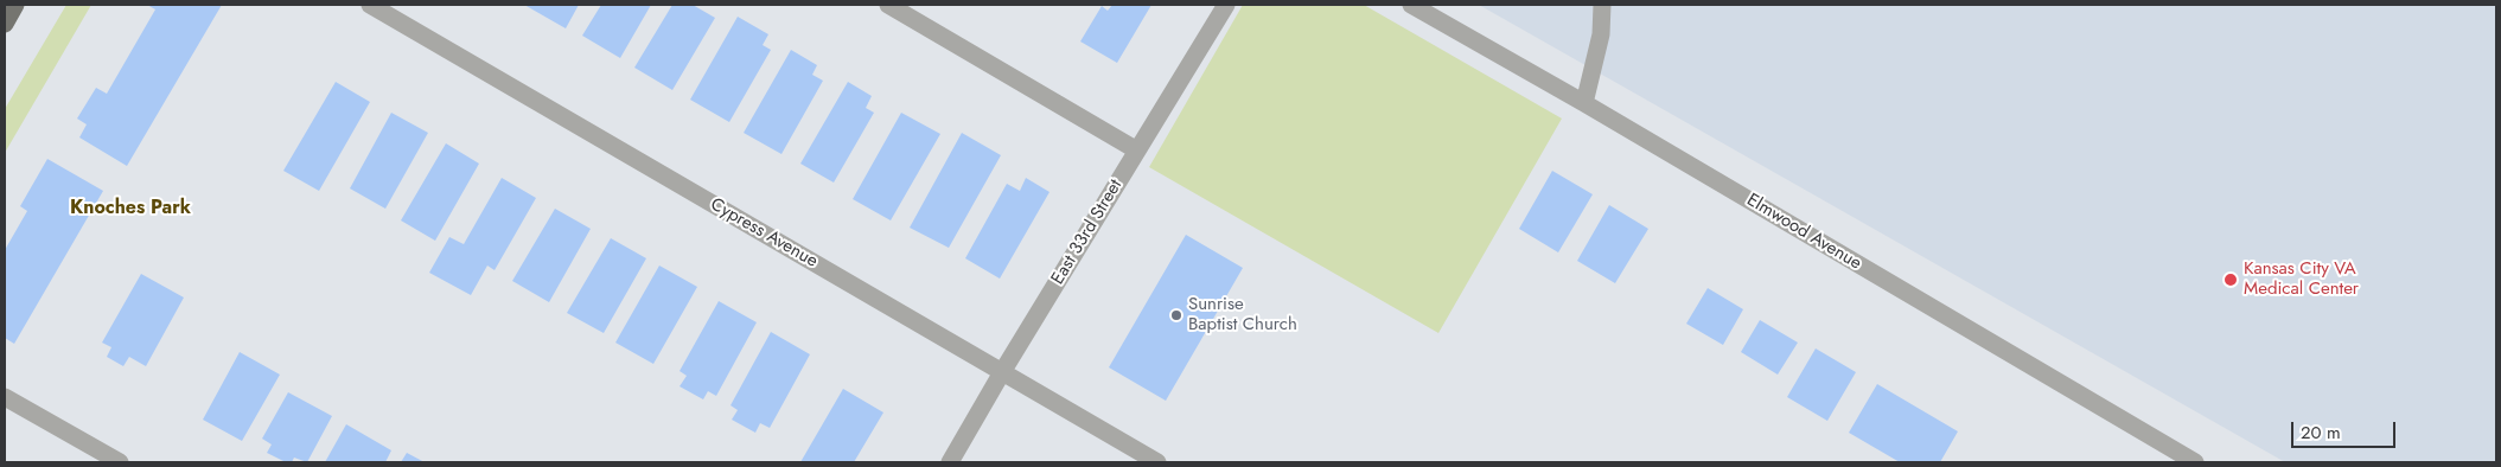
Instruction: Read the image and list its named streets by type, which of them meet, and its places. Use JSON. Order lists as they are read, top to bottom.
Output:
{
  "streets": {
    "street": ["East 33rd Street", "Elmwood Avenue", "Cypress Avenue"]
  },
  "crossings": [
    ["East 33rd Street", "Cypress Avenue"]
  ],
  "districts": ["Knoches Park"],
  "places": ["Kansas City VA Medical Center", "Sunrise Baptist Church"],
  "scale_bar": "20 m"
}
